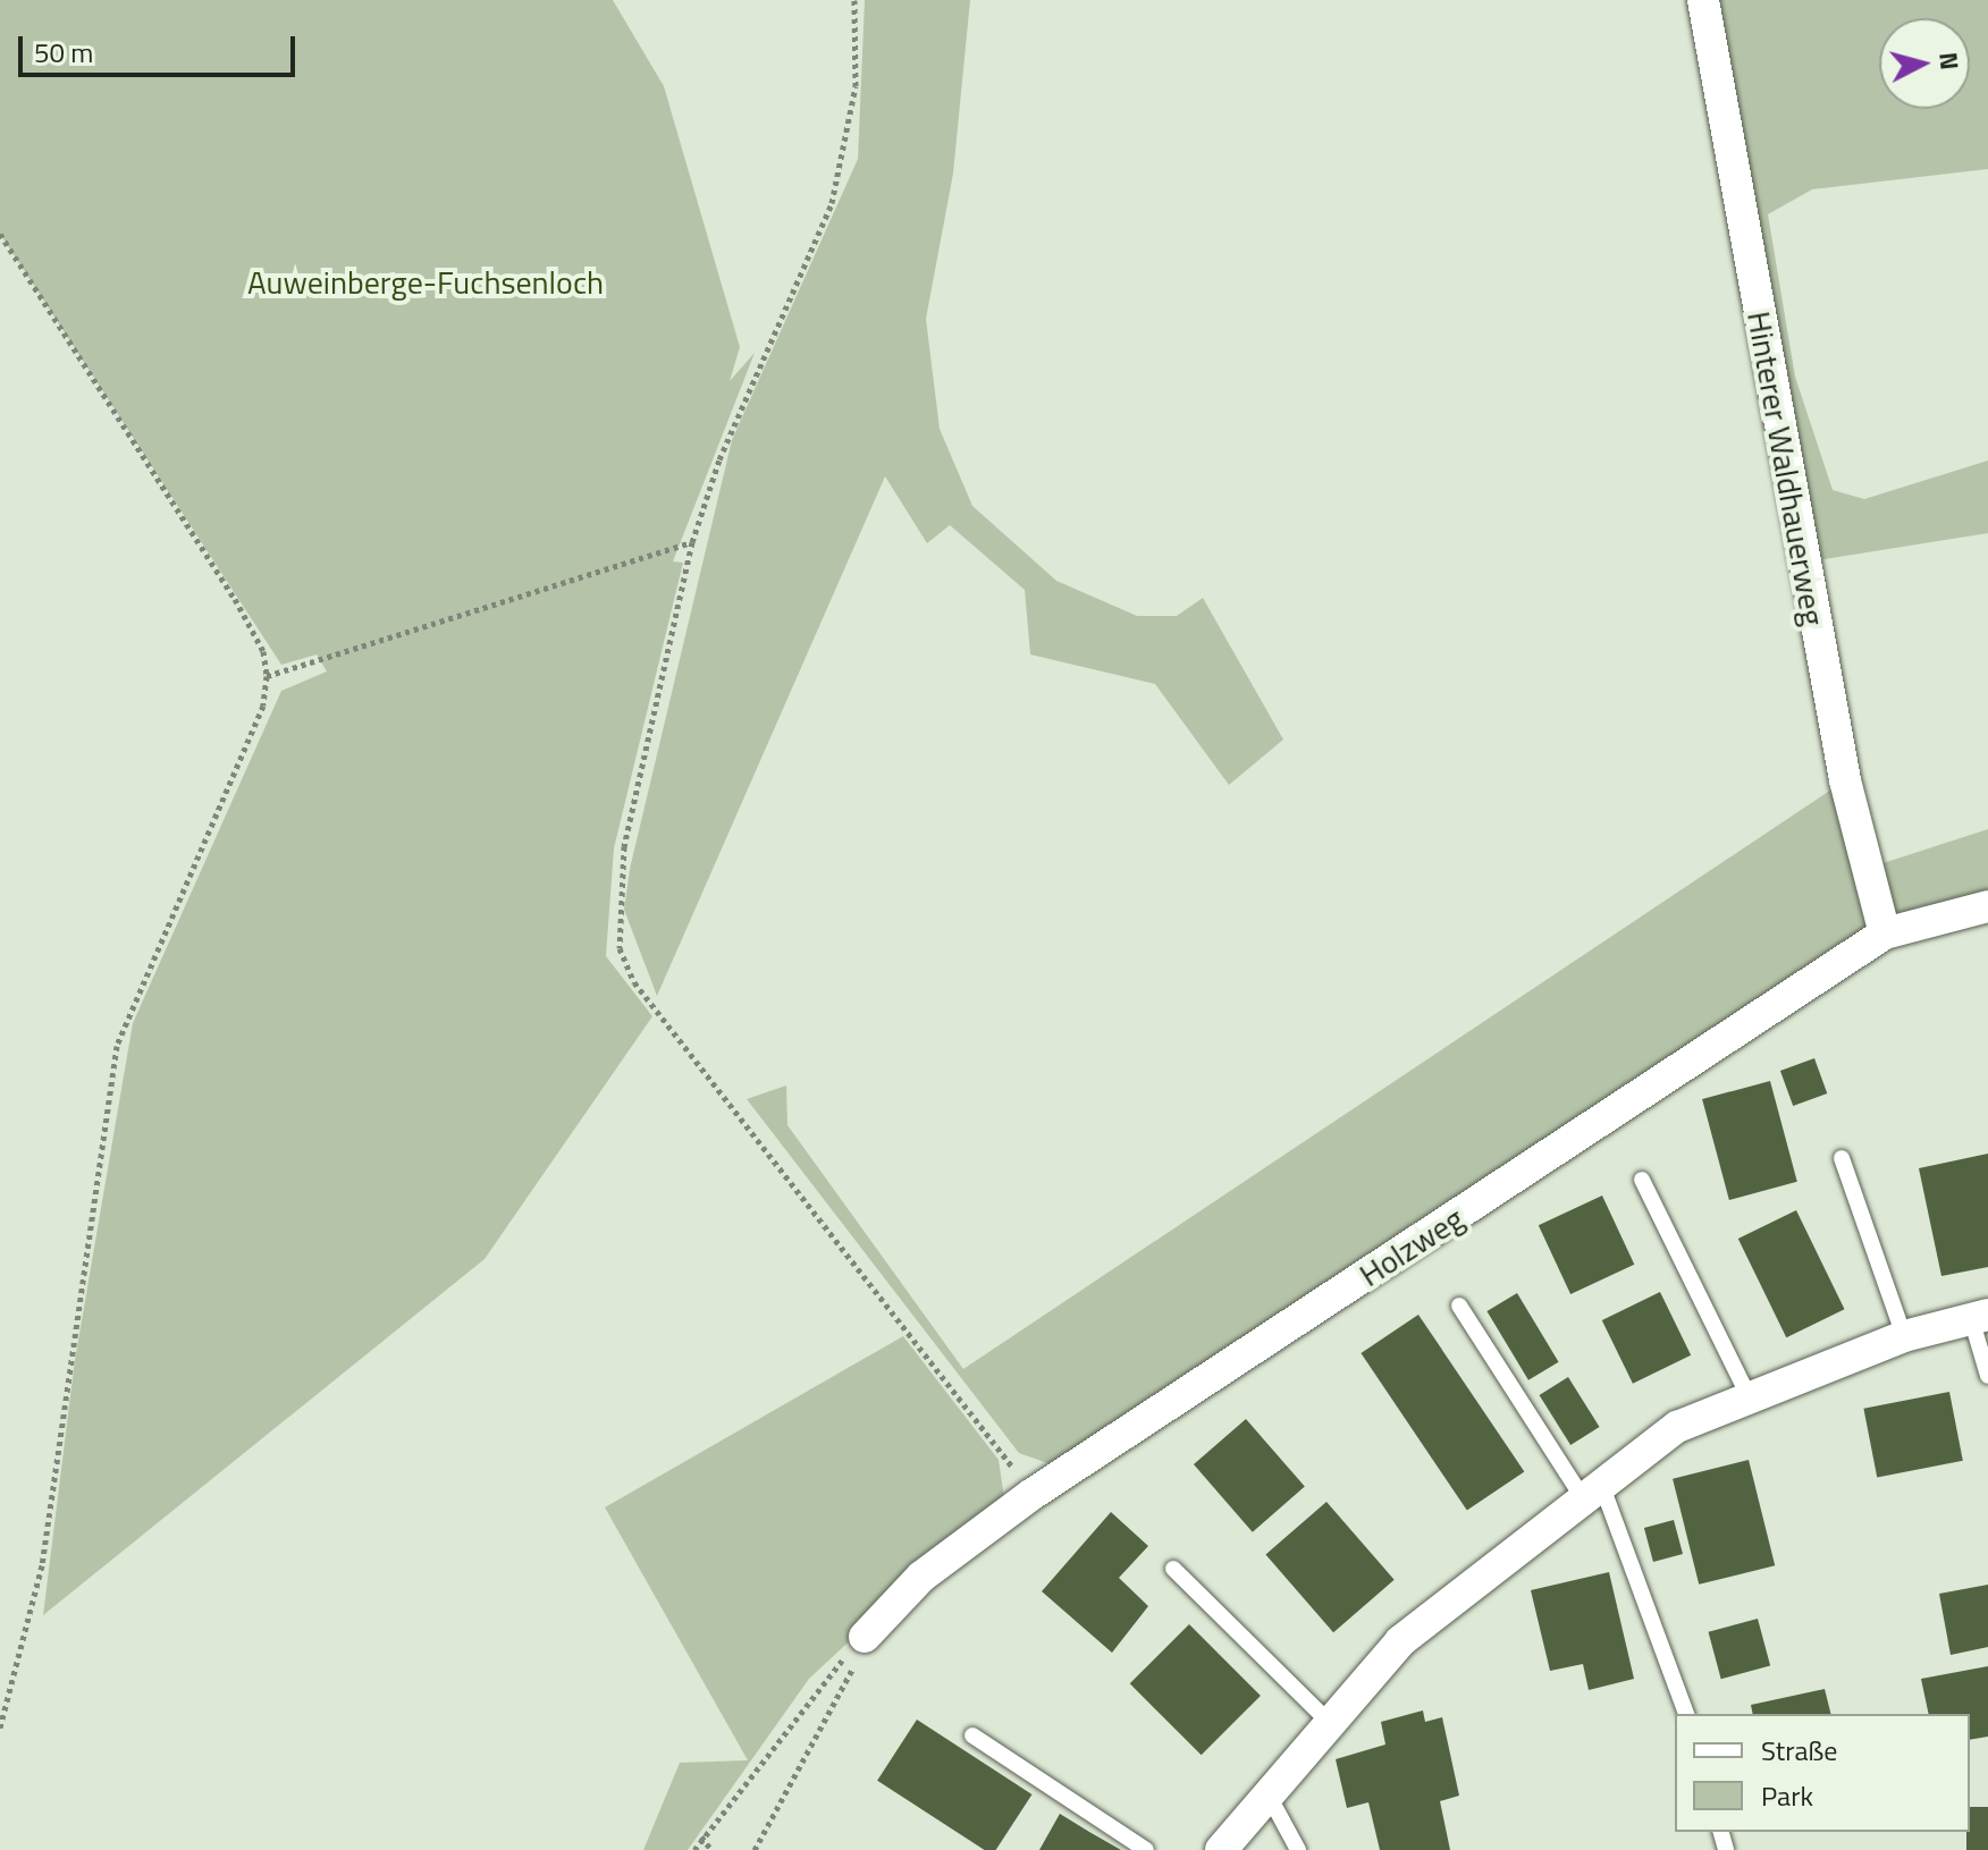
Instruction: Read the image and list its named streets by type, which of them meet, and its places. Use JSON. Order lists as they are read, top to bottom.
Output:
{
  "streets": {
    "street": ["Hinterer Waldhauerweg", "Holzweg"]
  },
  "crossings": [
    ["Hinterer Waldhauerweg", "Holzweg"]
  ],
  "parks": ["Auweinberge-Fuchsenloch"],
  "legend": ["Straße", "Park"],
  "scale_bar": "50 m",
  "north": "right"
}
